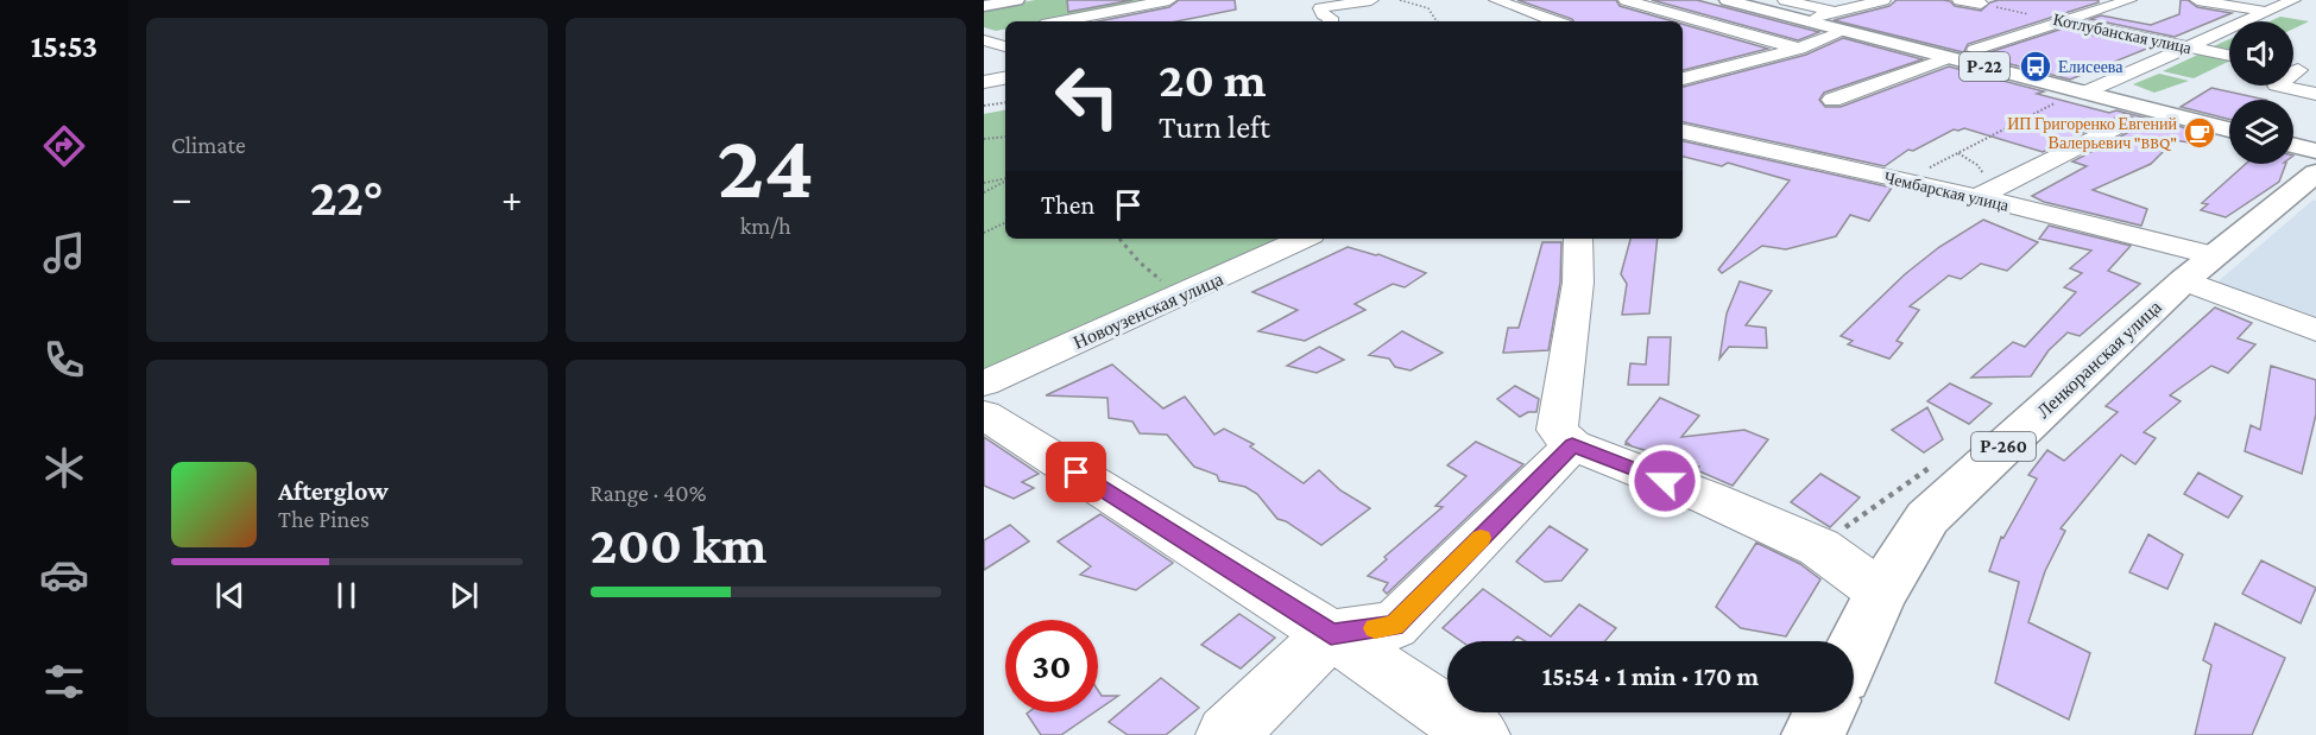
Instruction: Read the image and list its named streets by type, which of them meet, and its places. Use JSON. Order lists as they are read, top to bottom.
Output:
{
  "streets": {
    "main road": ["Р-22", "Ленкоранская улица", "Р-260"],
    "street": ["Котлубанская улица", "Чембарская улица", "Новоузенская улица"]
  },
  "crossings": [
    ["Чембарская улица", "Ленкоранская улица"]
  ],
  "places": {
    "bus stop": ["Елисеева"],
    "cafe": ["ИП Григоренко Евгений Валерьевич \"BBQ\""]
  },
  "page": {
    "tabs": "15:53",
    "tile": [
      "Climate",
      ["24", "km/h"],
      ["Range · 40%", "200 km"]
    ],
    "turn": ["20 m", "Turn left"],
    "heat": ["−", "22°", "+"],
    "then": "Then",
    "song": ["Afterglow", "The Pines"],
    "limit": "30",
    "trip": "15:54 · 1 min · 170 m"
  }
}
